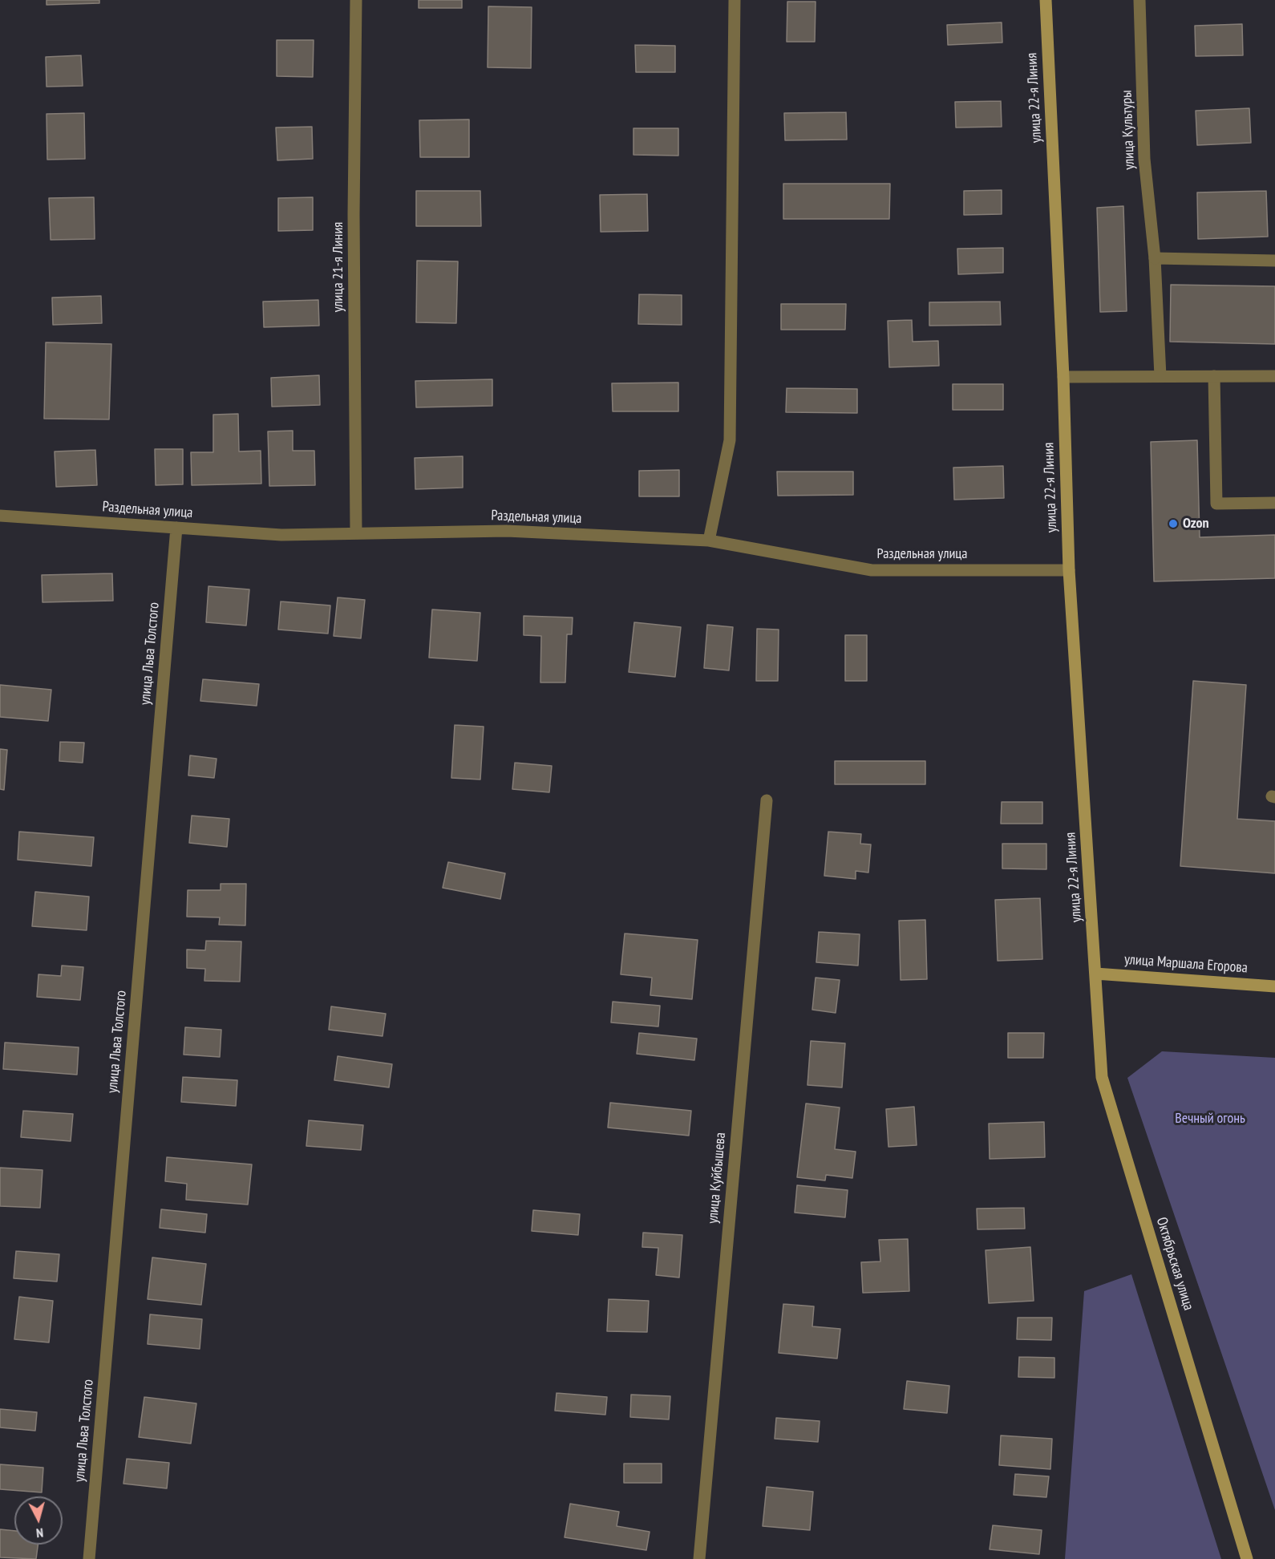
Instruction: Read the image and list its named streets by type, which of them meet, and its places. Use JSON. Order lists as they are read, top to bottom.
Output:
{
  "streets": {
    "main road": ["улица 22-я Линия", "улица Маршала Егорова", "Октябрьская улица"],
    "street": [
      "улица Культуры",
      "улица 21-я Линия",
      "Раздельная улица",
      "улица Льва Толстого",
      "улица Куйбышева"
    ]
  },
  "crossings": [
    ["улица 22-я Линия", "Раздельная улица"],
    ["улица 22-я Линия", "улица Маршала Егорова"],
    ["улица 22-я Линия", "Октябрьская улица"],
    ["улица 21-я Линия", "Раздельная улица"],
    ["Раздельная улица", "улица Льва Толстого"],
    ["улица Маршала Егорова", "Октябрьская улица"]
  ],
  "parks": ["Вечный огонь"],
  "places": ["Ozon"],
  "north": "bottom"
}
